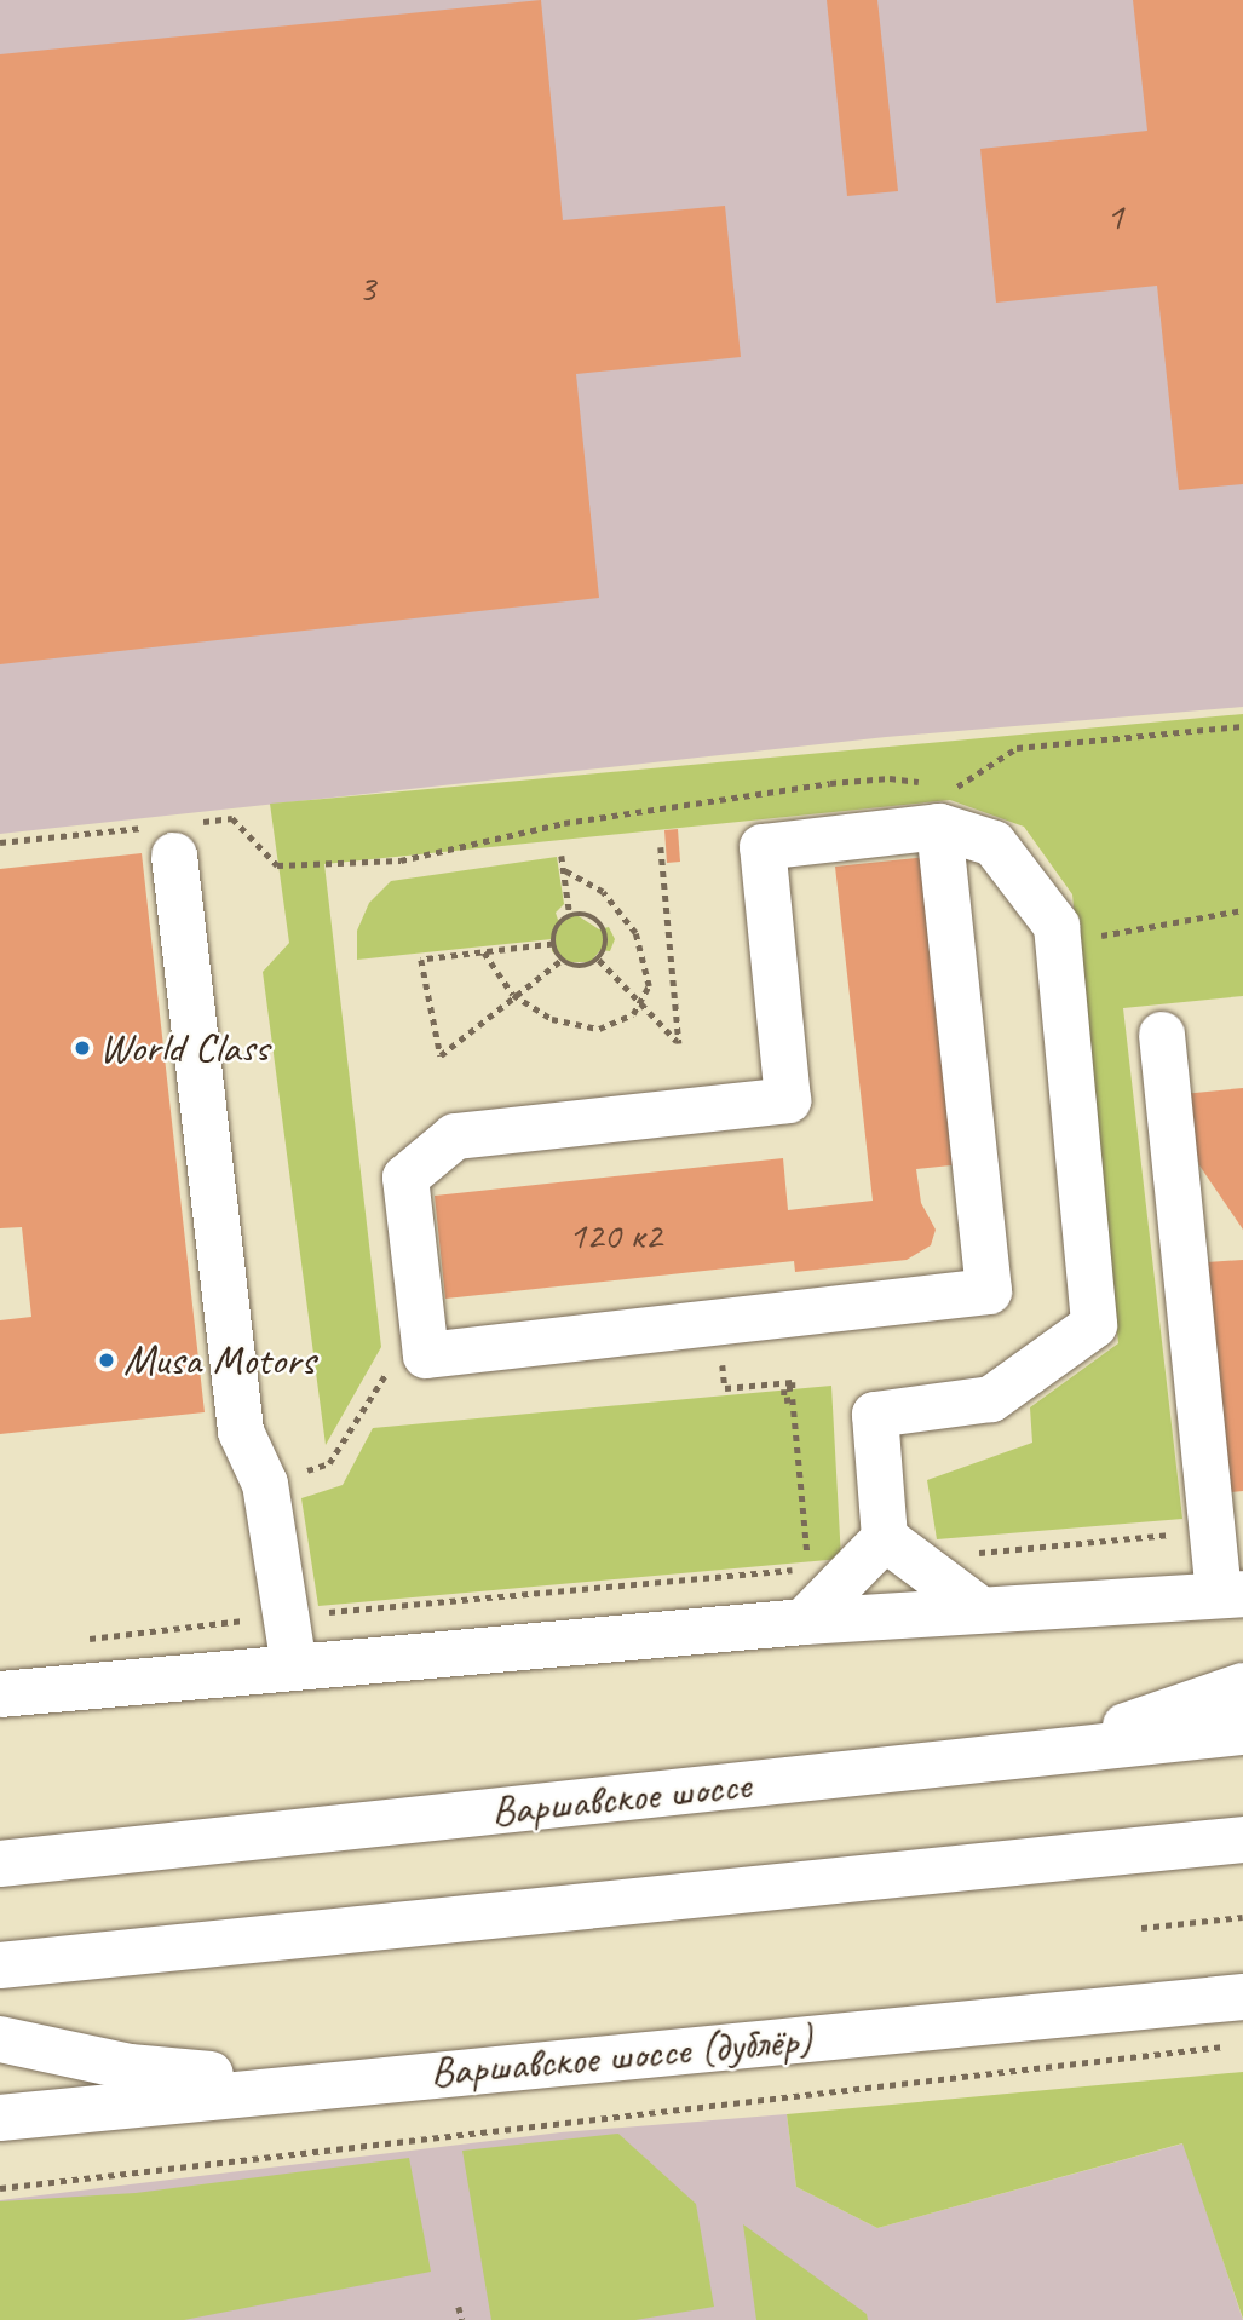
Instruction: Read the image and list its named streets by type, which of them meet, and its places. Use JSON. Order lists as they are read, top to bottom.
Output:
{
  "streets": {
    "main road": ["Варшавское шоссе", "Варшавское шоссе (дублёр)"]
  },
  "places": ["World Class", "Musa Motors"],
  "house_numbers": ["1", "3", "120 к2"]
}
